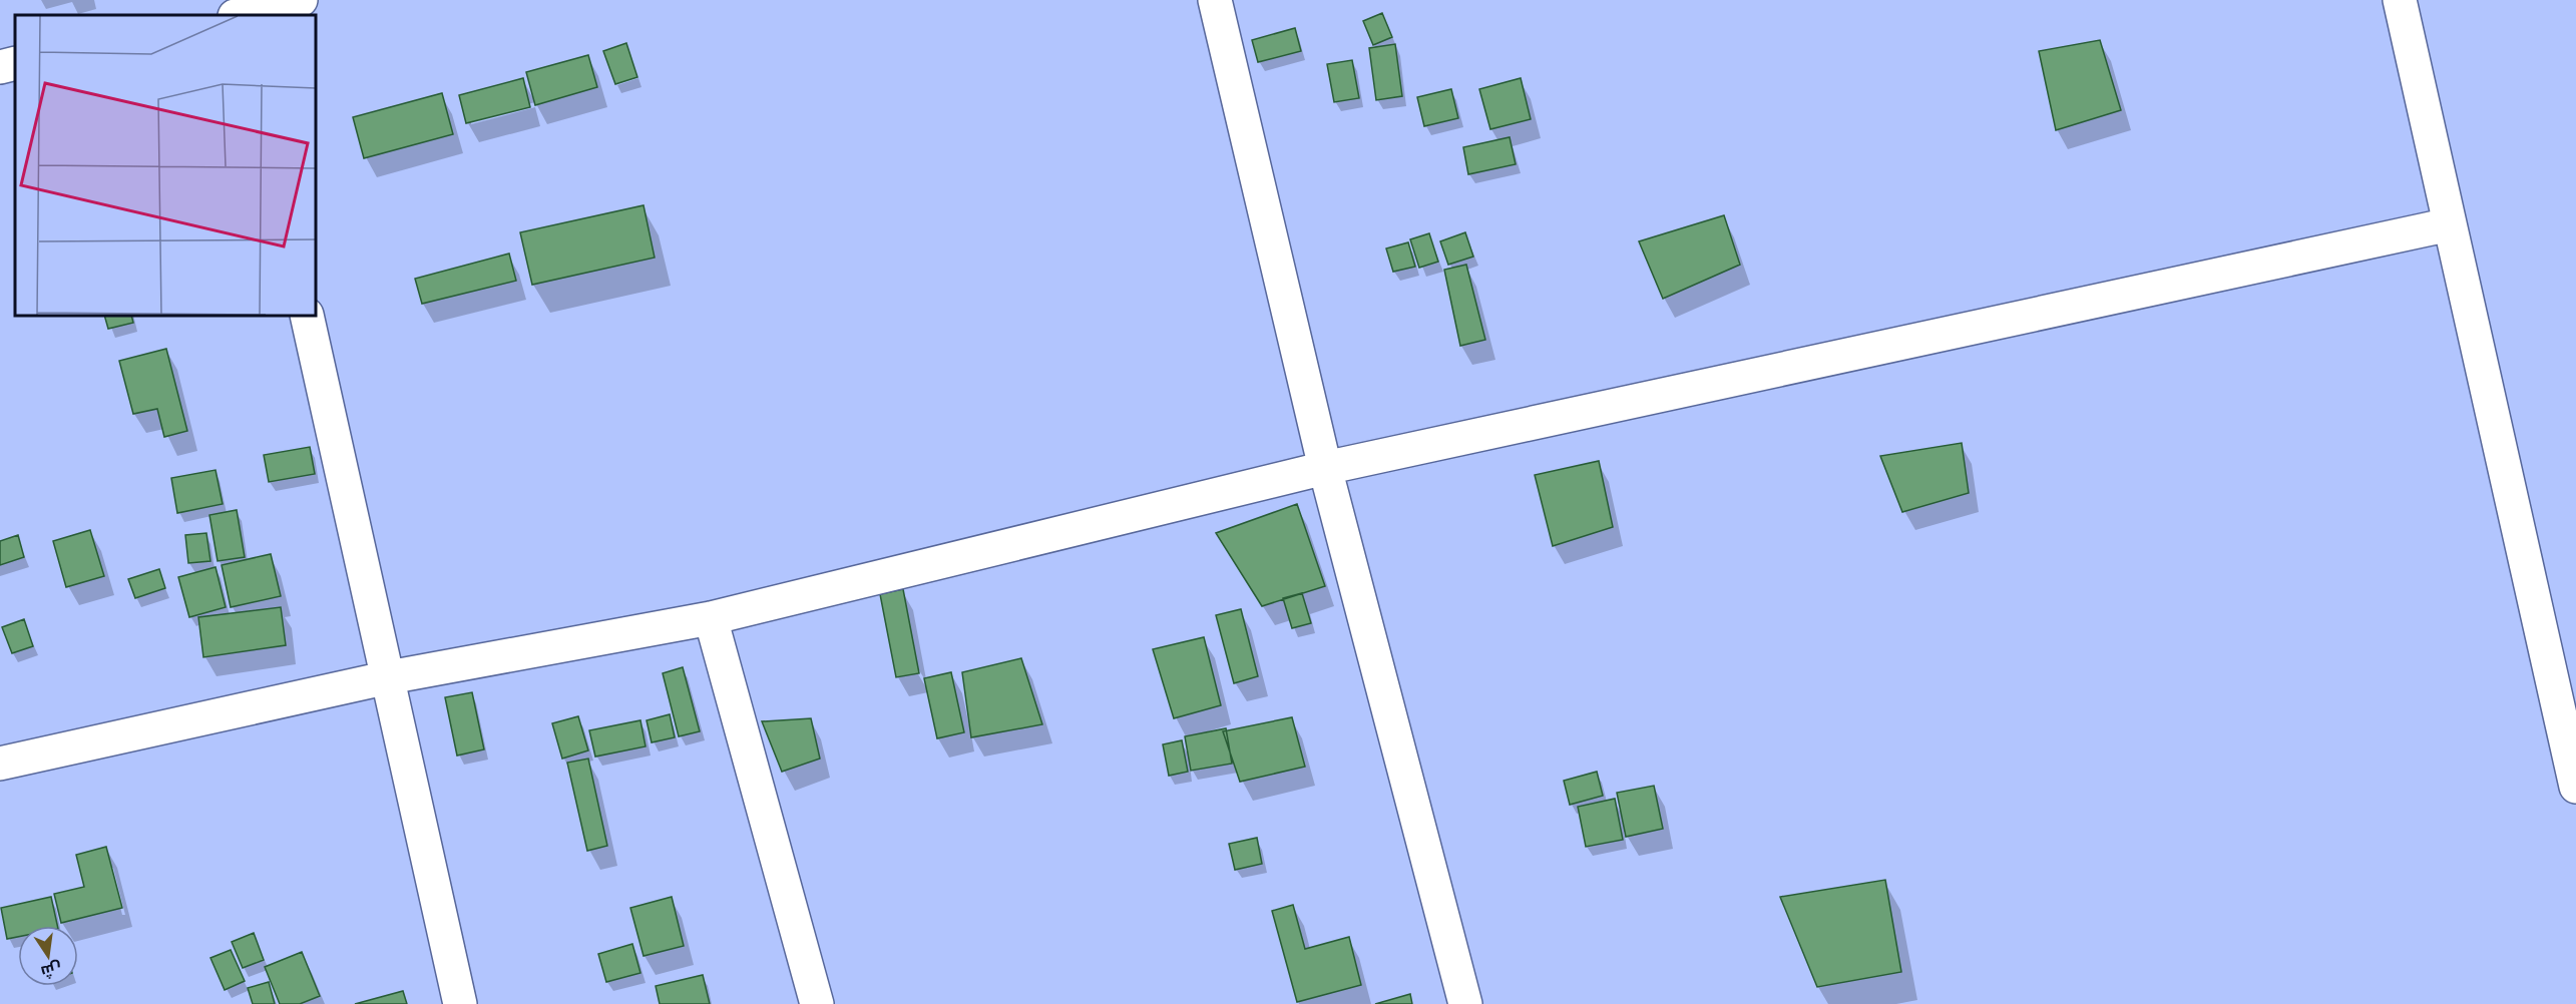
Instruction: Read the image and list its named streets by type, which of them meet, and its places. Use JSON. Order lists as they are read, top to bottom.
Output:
{
  "north": "bottom"
}
